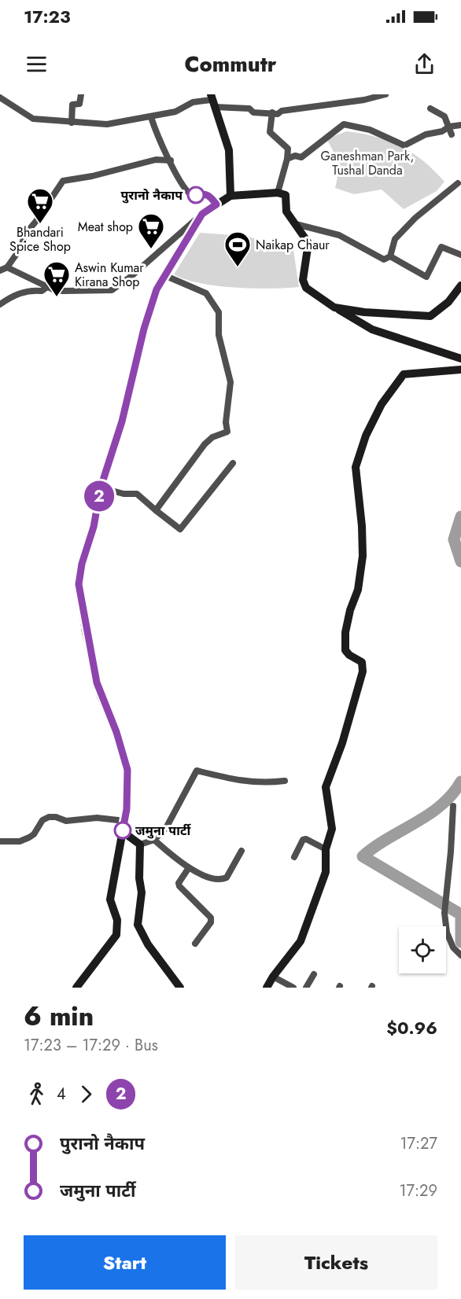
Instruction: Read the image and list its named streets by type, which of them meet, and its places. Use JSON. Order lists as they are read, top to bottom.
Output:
{
  "parks": ["Ganeshman Park, Tushal Danda"],
  "places": {
    "other": ["पुरानो नैकाप", "जमुना पार्टी"],
    "supermarket": ["Bhandari Spice Shop", "Meat shop", "Aswin Kumar Kirana Shop"],
    "sports": ["Naikap Chaur"]
  },
  "lines": ["bus line 2"],
  "page": {
    "status": "17:23",
    "header": "Commutr",
    "on_map": "2",
    "heading": ["6 min", "17:23 – 17:29 · Bus", "$0.96"],
    "legs": ["4", "2"],
    "list": [
      {
        "name": "पुरानो नैकाप",
        "value": "17:27"
      },
      {
        "name": "जमुना पार्टी",
        "value": "17:29"
      }
    ],
    "buttons": ["Start", "Tickets"]
  }
}
